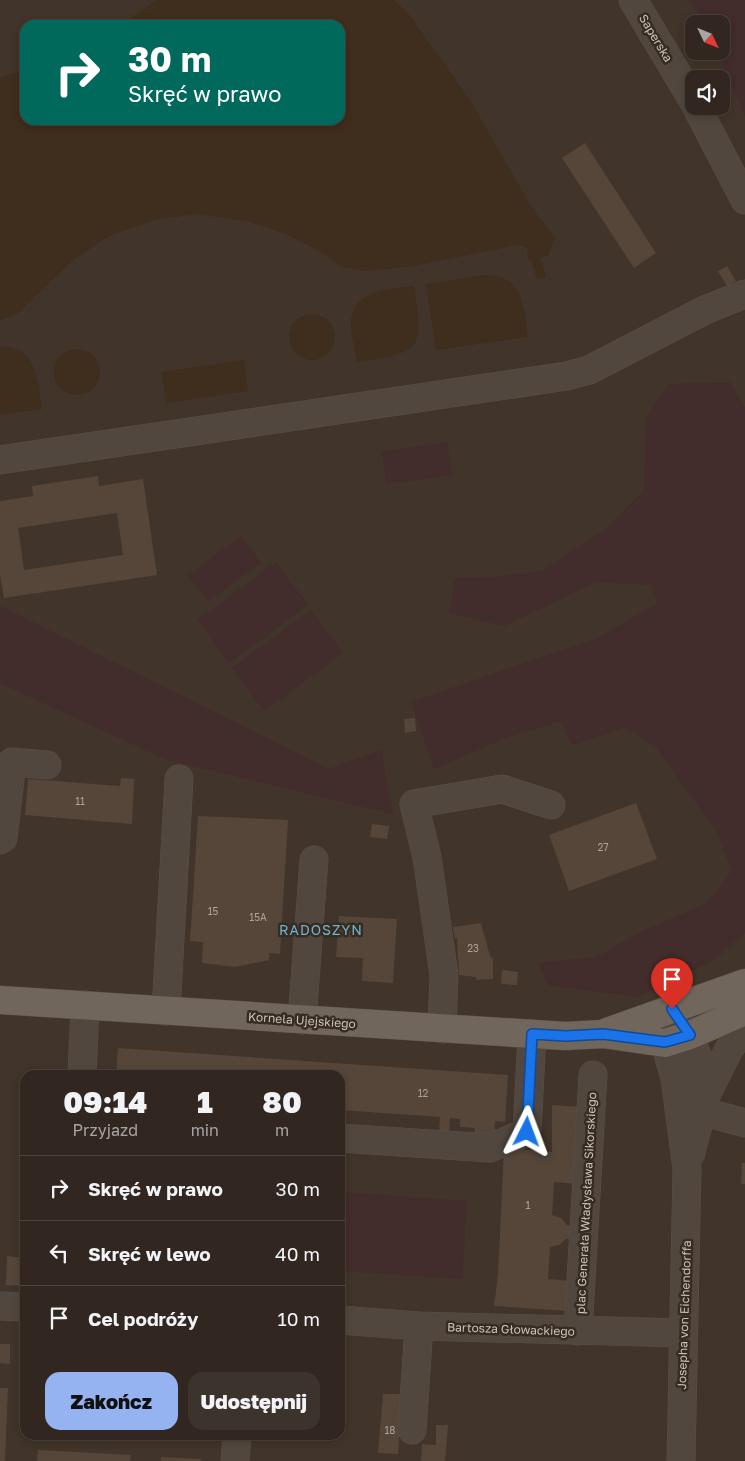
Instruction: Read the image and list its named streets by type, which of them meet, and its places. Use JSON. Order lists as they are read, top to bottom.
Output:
{
  "streets": {
    "main road": ["Kornela Ujejskiego"],
    "street": [
      "Saperska",
      "plac Generała Władysława Sikorskiego",
      "Josepha von Eichendorffa",
      "Bartosza Głowackiego"
    ]
  },
  "crossings": [
    ["Kornela Ujejskiego", "Josepha von Eichendorffa"],
    ["plac Generała Władysława Sikorskiego", "Bartosza Głowackiego"],
    ["Josepha von Eichendorffa", "Bartosza Głowackiego"]
  ],
  "districts": ["RADOSZYN"],
  "house_numbers": [
    "11",
    "27",
    "15",
    "15A",
    "23",
    "12",
    "1",
    "18"
  ],
  "north": "bottom right",
  "page": {
    "turn": ["30 m", "Skręć w prawo"],
    "eta": [
      "09:14",
      "Przyjazd",
      "1",
      "min",
      "80",
      "m"
    ],
    "list": [
      {
        "name": "Skręć w prawo",
        "value": "30 m"
      },
      {
        "name": "Skręć w lewo",
        "value": "40 m"
      },
      {
        "name": "Cel podróży",
        "value": "10 m"
      }
    ],
    "buttons": ["Zakończ", "Udostępnij"]
  }
}
